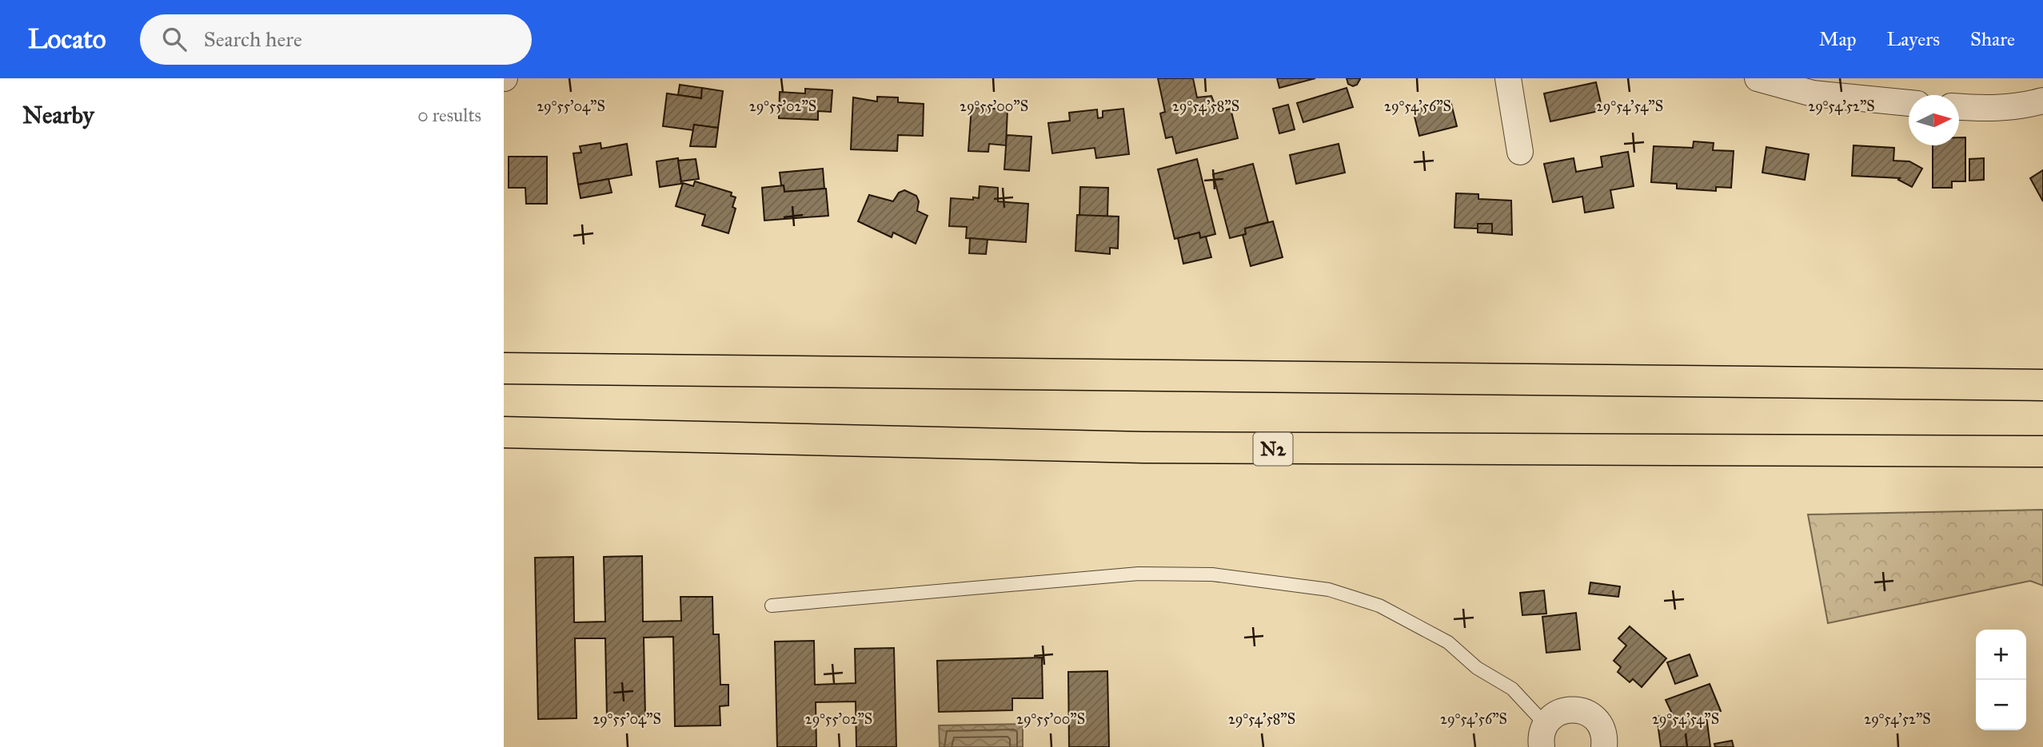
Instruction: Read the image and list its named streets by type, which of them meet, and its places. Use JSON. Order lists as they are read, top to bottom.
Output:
{
  "streets": {
    "highway": ["N2"]
  },
  "north": "right",
  "page": {
    "header": "Locato",
    "search": "Search here",
    "nav": ["Map", "Layers", "Share"],
    "heading": ["Nearby", "0 results"],
    "map_buttons": ["+", "−"]
  },
  "coordinates": [
    "29°55'04\"S",
    "29°55'02\"S",
    "29°55'00\"S",
    "29°54'58\"S",
    "29°54'56\"S",
    "29°54'54\"S",
    "29°54'52\"S"
  ]
}
